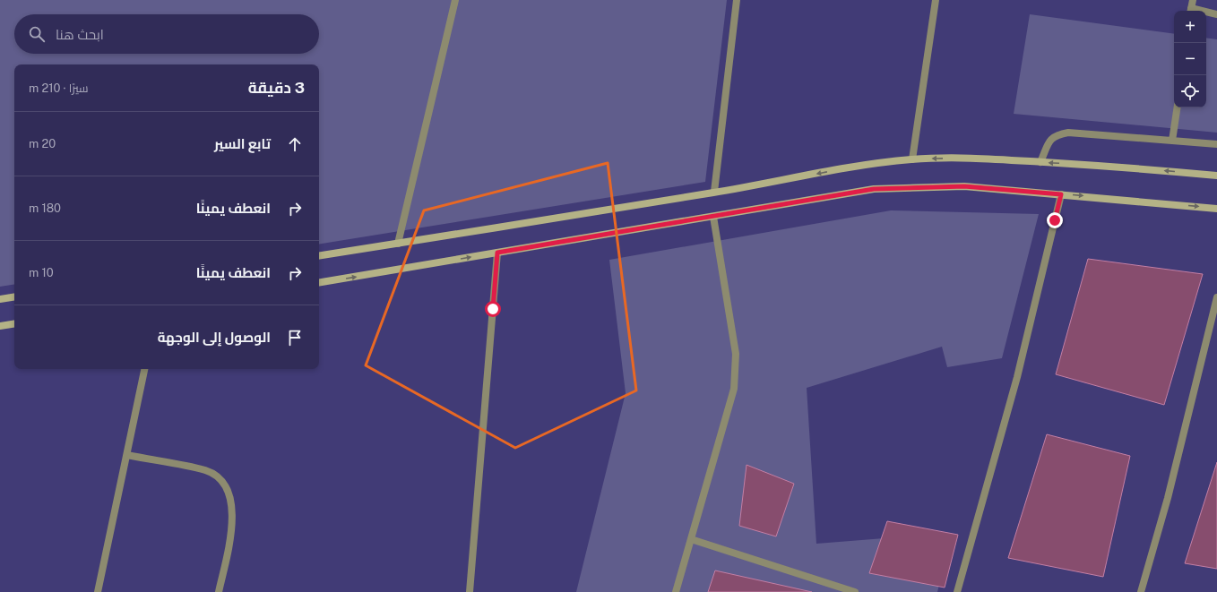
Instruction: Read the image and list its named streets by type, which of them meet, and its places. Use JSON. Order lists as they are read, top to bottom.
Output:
{
  "page": {
    "map_buttons": ["+", "−"],
    "search": "ابحث هنا",
    "heading": ["3 دقيقة", "سيرًا · 210 m"],
    "list": [
      ["تابع السير", "20 m"],
      ["انعطف يمينًا", "180 m"],
      ["انعطف يمينًا", "10 m"],
      "الوصول إلى الوجهة"
    ]
  }
}
